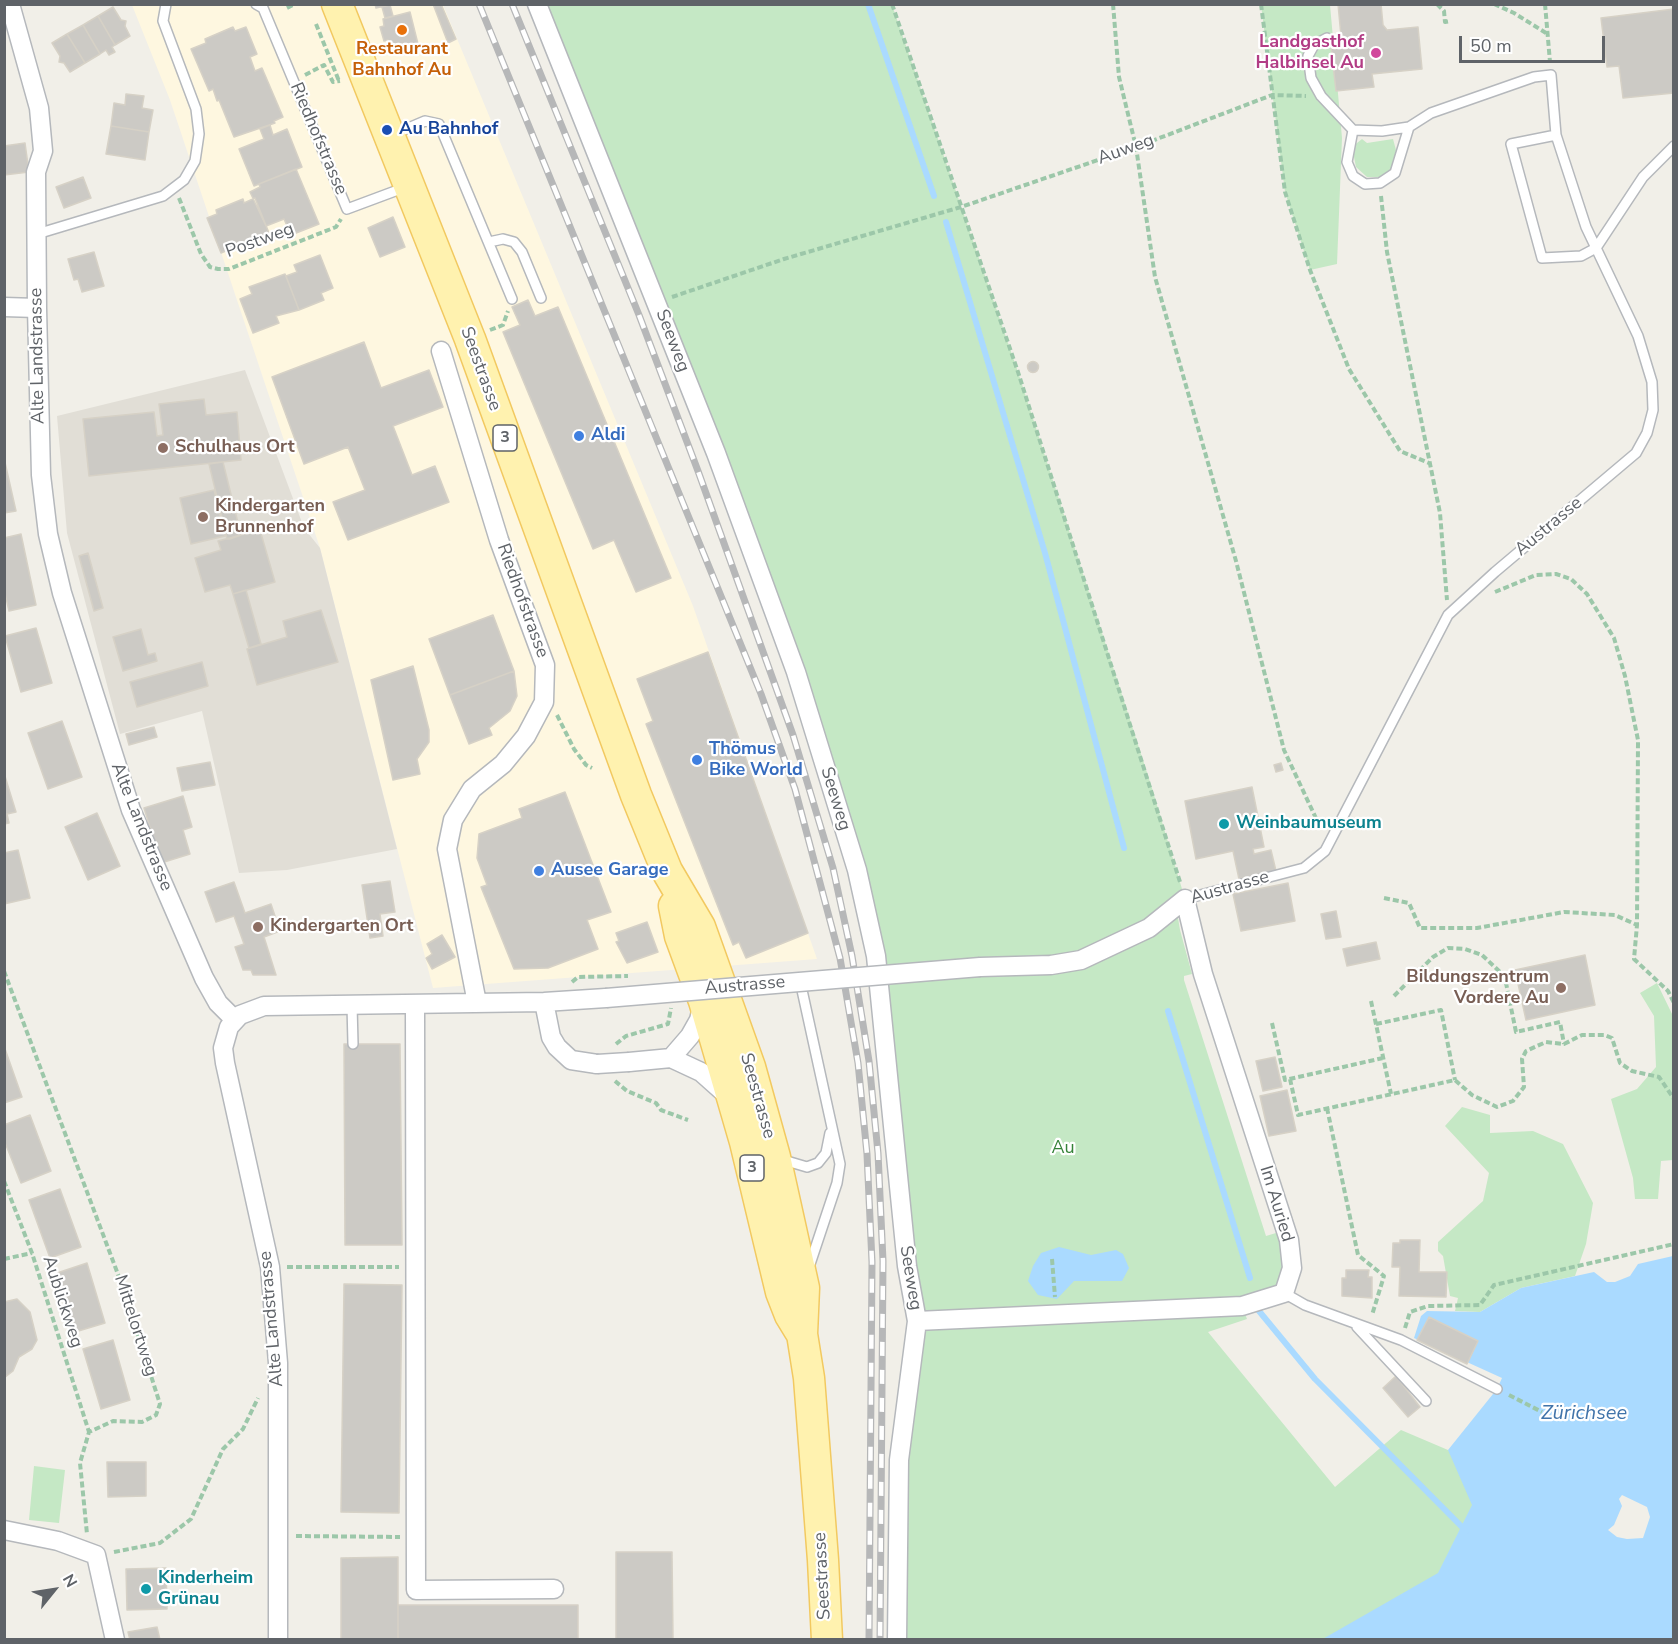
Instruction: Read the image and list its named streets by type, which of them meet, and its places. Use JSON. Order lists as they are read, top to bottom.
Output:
{
  "streets": {
    "main road": ["Seestrasse", "3"],
    "street": [
      "Riedhofstrasse",
      "Seeweg",
      "Alte Landstrasse",
      "Austrasse",
      "Im Auried"
    ],
    "path": [
      "Auweg",
      "Postweg",
      "Aublickweg",
      "Mittelortweg"
    ]
  },
  "crossings": [
    ["Riedhofstrasse", "Postweg"],
    ["Riedhofstrasse", "Seestrasse"],
    ["Riedhofstrasse", "Austrasse"],
    ["Alte Landstrasse", "Austrasse"],
    ["Austrasse", "Im Auried"],
    ["Aublickweg", "Mittelortweg"]
  ],
  "water": ["Zürichsee"],
  "parks": ["Au"],
  "places": [
    "Restaurant Bahnhof Au",
    "Landgasthof Halbinsel Au",
    "Au Bahnhof",
    "Aldi",
    "Schulhaus Ort",
    "Kindergarten Brunnenhof",
    "Thömus Bike World",
    "Weinbaumuseum",
    "Ausee Garage",
    "Kindergarten Ort",
    "Bildungszentrum Vordere Au",
    "Kinderheim Grünau"
  ],
  "scale_bar": "50 m",
  "north": "top right"
}
